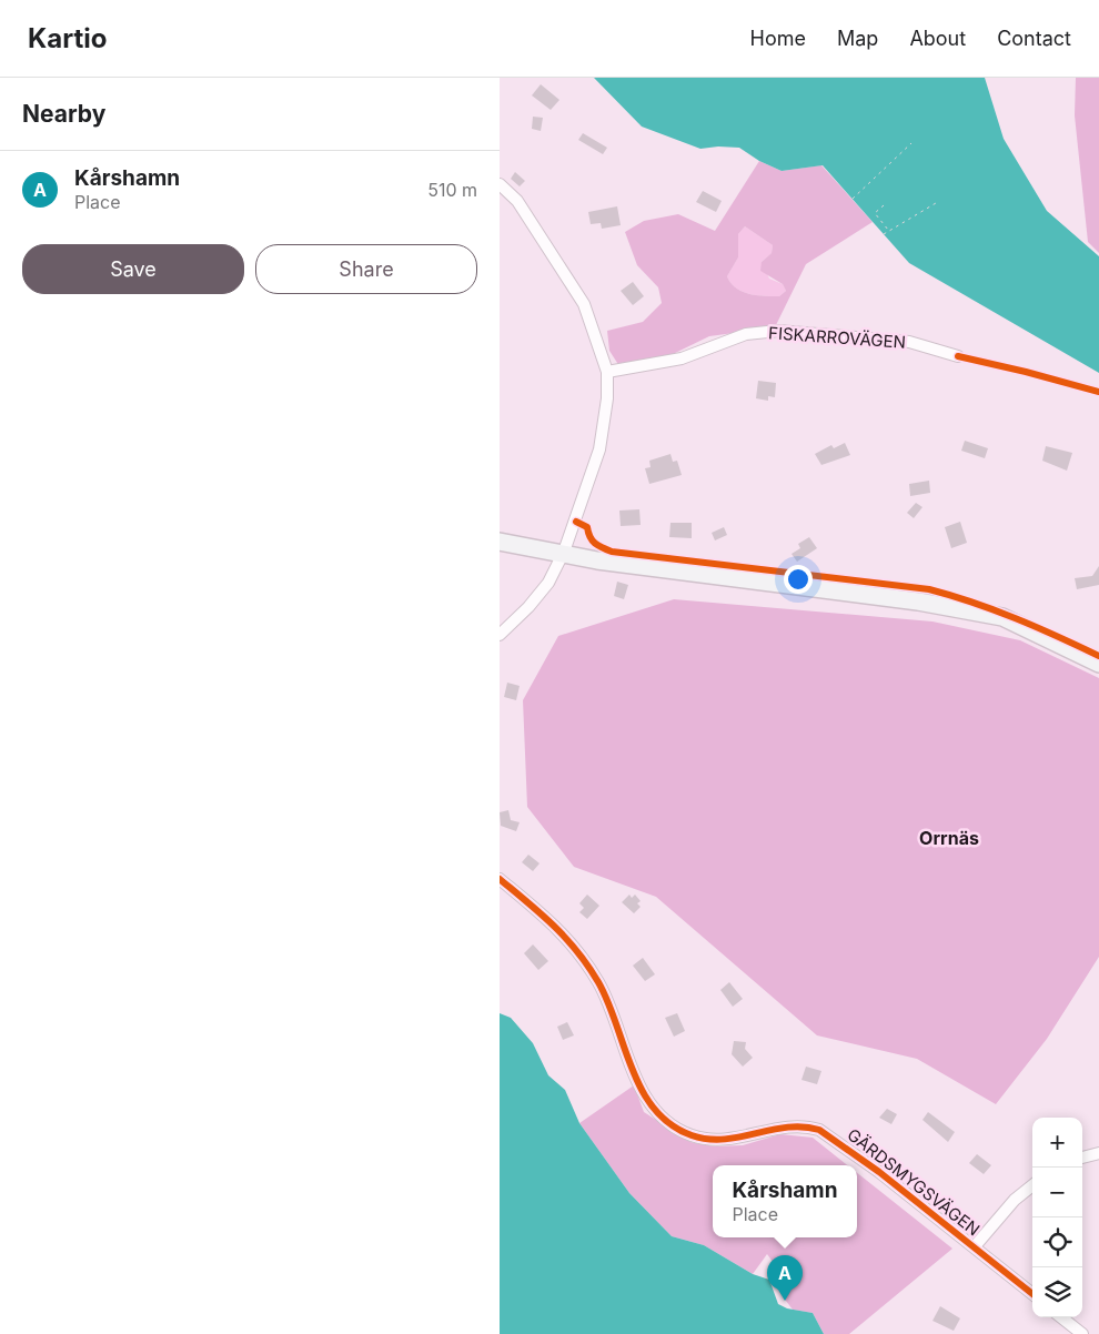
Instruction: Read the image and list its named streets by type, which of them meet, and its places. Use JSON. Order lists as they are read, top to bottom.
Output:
{
  "streets": {
    "street": ["FISKARROVÄGEN", "GÄRDSMYGSVÄGEN"]
  },
  "districts": ["Orrnäs"],
  "page": {
    "header": "Kartio",
    "nav": [
      "Home",
      "Map",
      "About",
      "Contact"
    ],
    "heading": "Nearby",
    "list": [
      {
        "mark": "A",
        "name": "Kårshamn",
        "note": "Place",
        "value": "510 m"
      }
    ],
    "buttons": ["Save", "Share"],
    "map_buttons": ["+", "−"],
    "popup": ["Kårshamn", "Place"],
    "pins": "A"
  }
}
